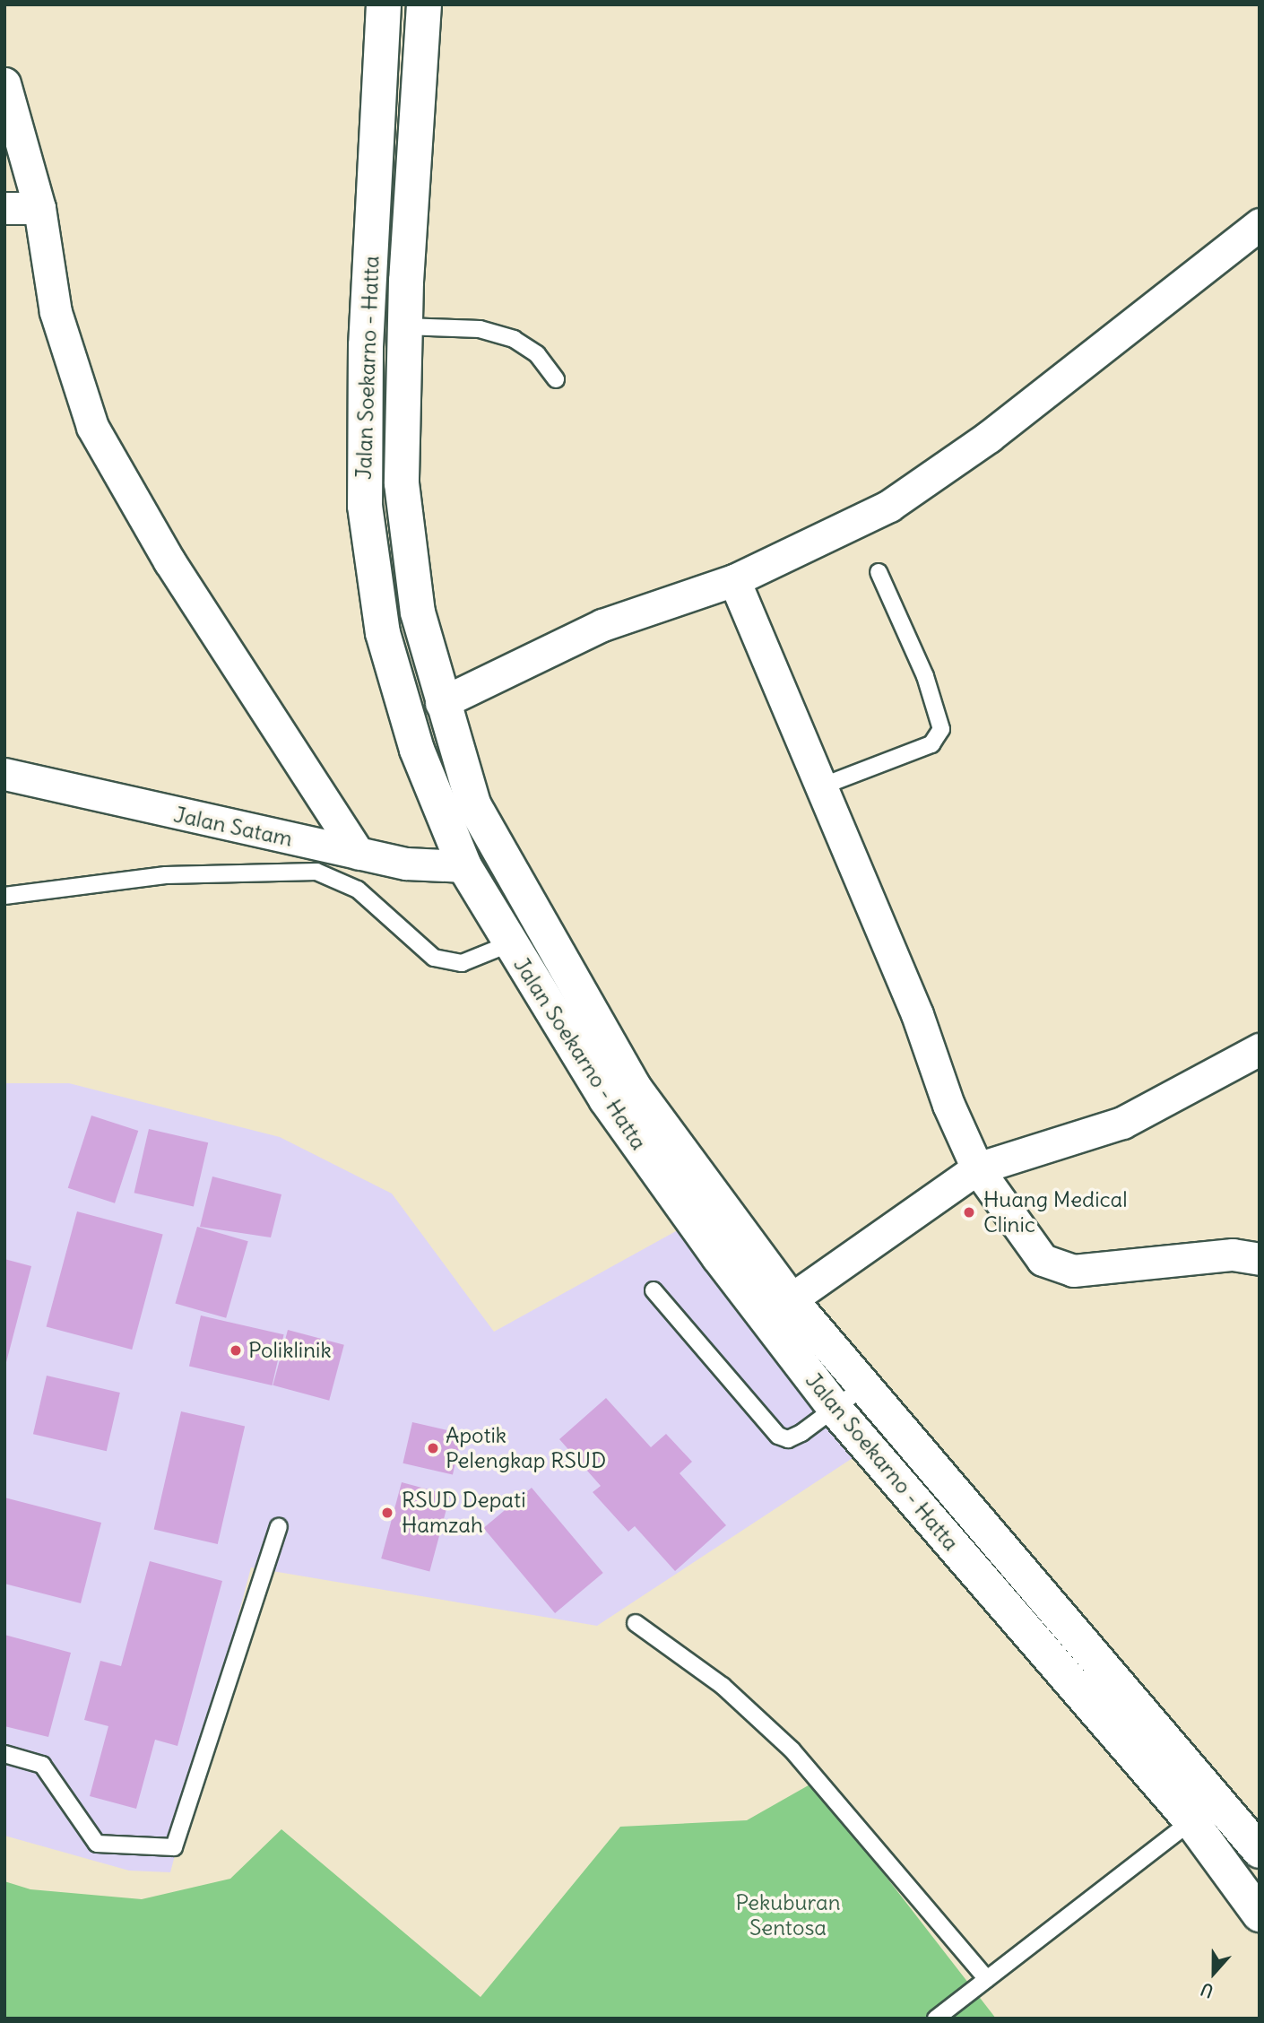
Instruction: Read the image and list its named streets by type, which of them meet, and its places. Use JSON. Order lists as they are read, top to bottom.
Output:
{
  "streets": {
    "highway": ["Jalan Soekarno - Hatta"],
    "street": ["Jalan Satam"]
  },
  "crossings": [
    ["Jalan Soekarno - Hatta", "Jalan Satam"]
  ],
  "parks": ["Pekuburan Sentosa"],
  "places": [
    "Huang Medical Clinic",
    "Poliklinik",
    "Apotik Pelengkap RSUD",
    "RSUD Depati Hamzah"
  ],
  "north": "bottom"
}
